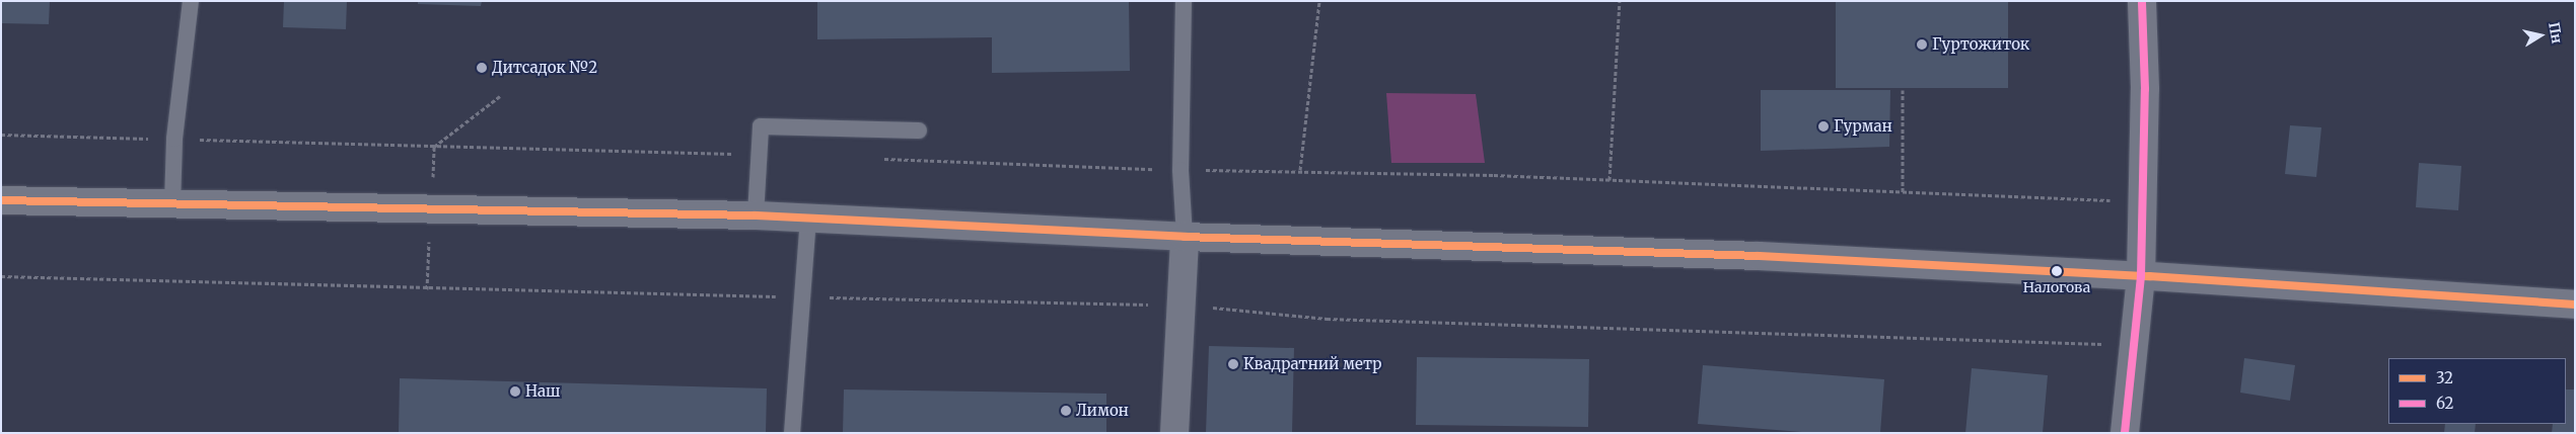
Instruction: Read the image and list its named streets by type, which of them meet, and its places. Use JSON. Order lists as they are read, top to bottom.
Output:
{
  "places": [
    "Гуртожиток",
    "Дитсадок №2",
    "Гурман",
    "Налогова",
    "Квадратний метр",
    "Наш",
    "Лимон"
  ],
  "lines": ["transit line 62", "transit line 32"],
  "legend": ["32", "62"],
  "north": "right"
}
